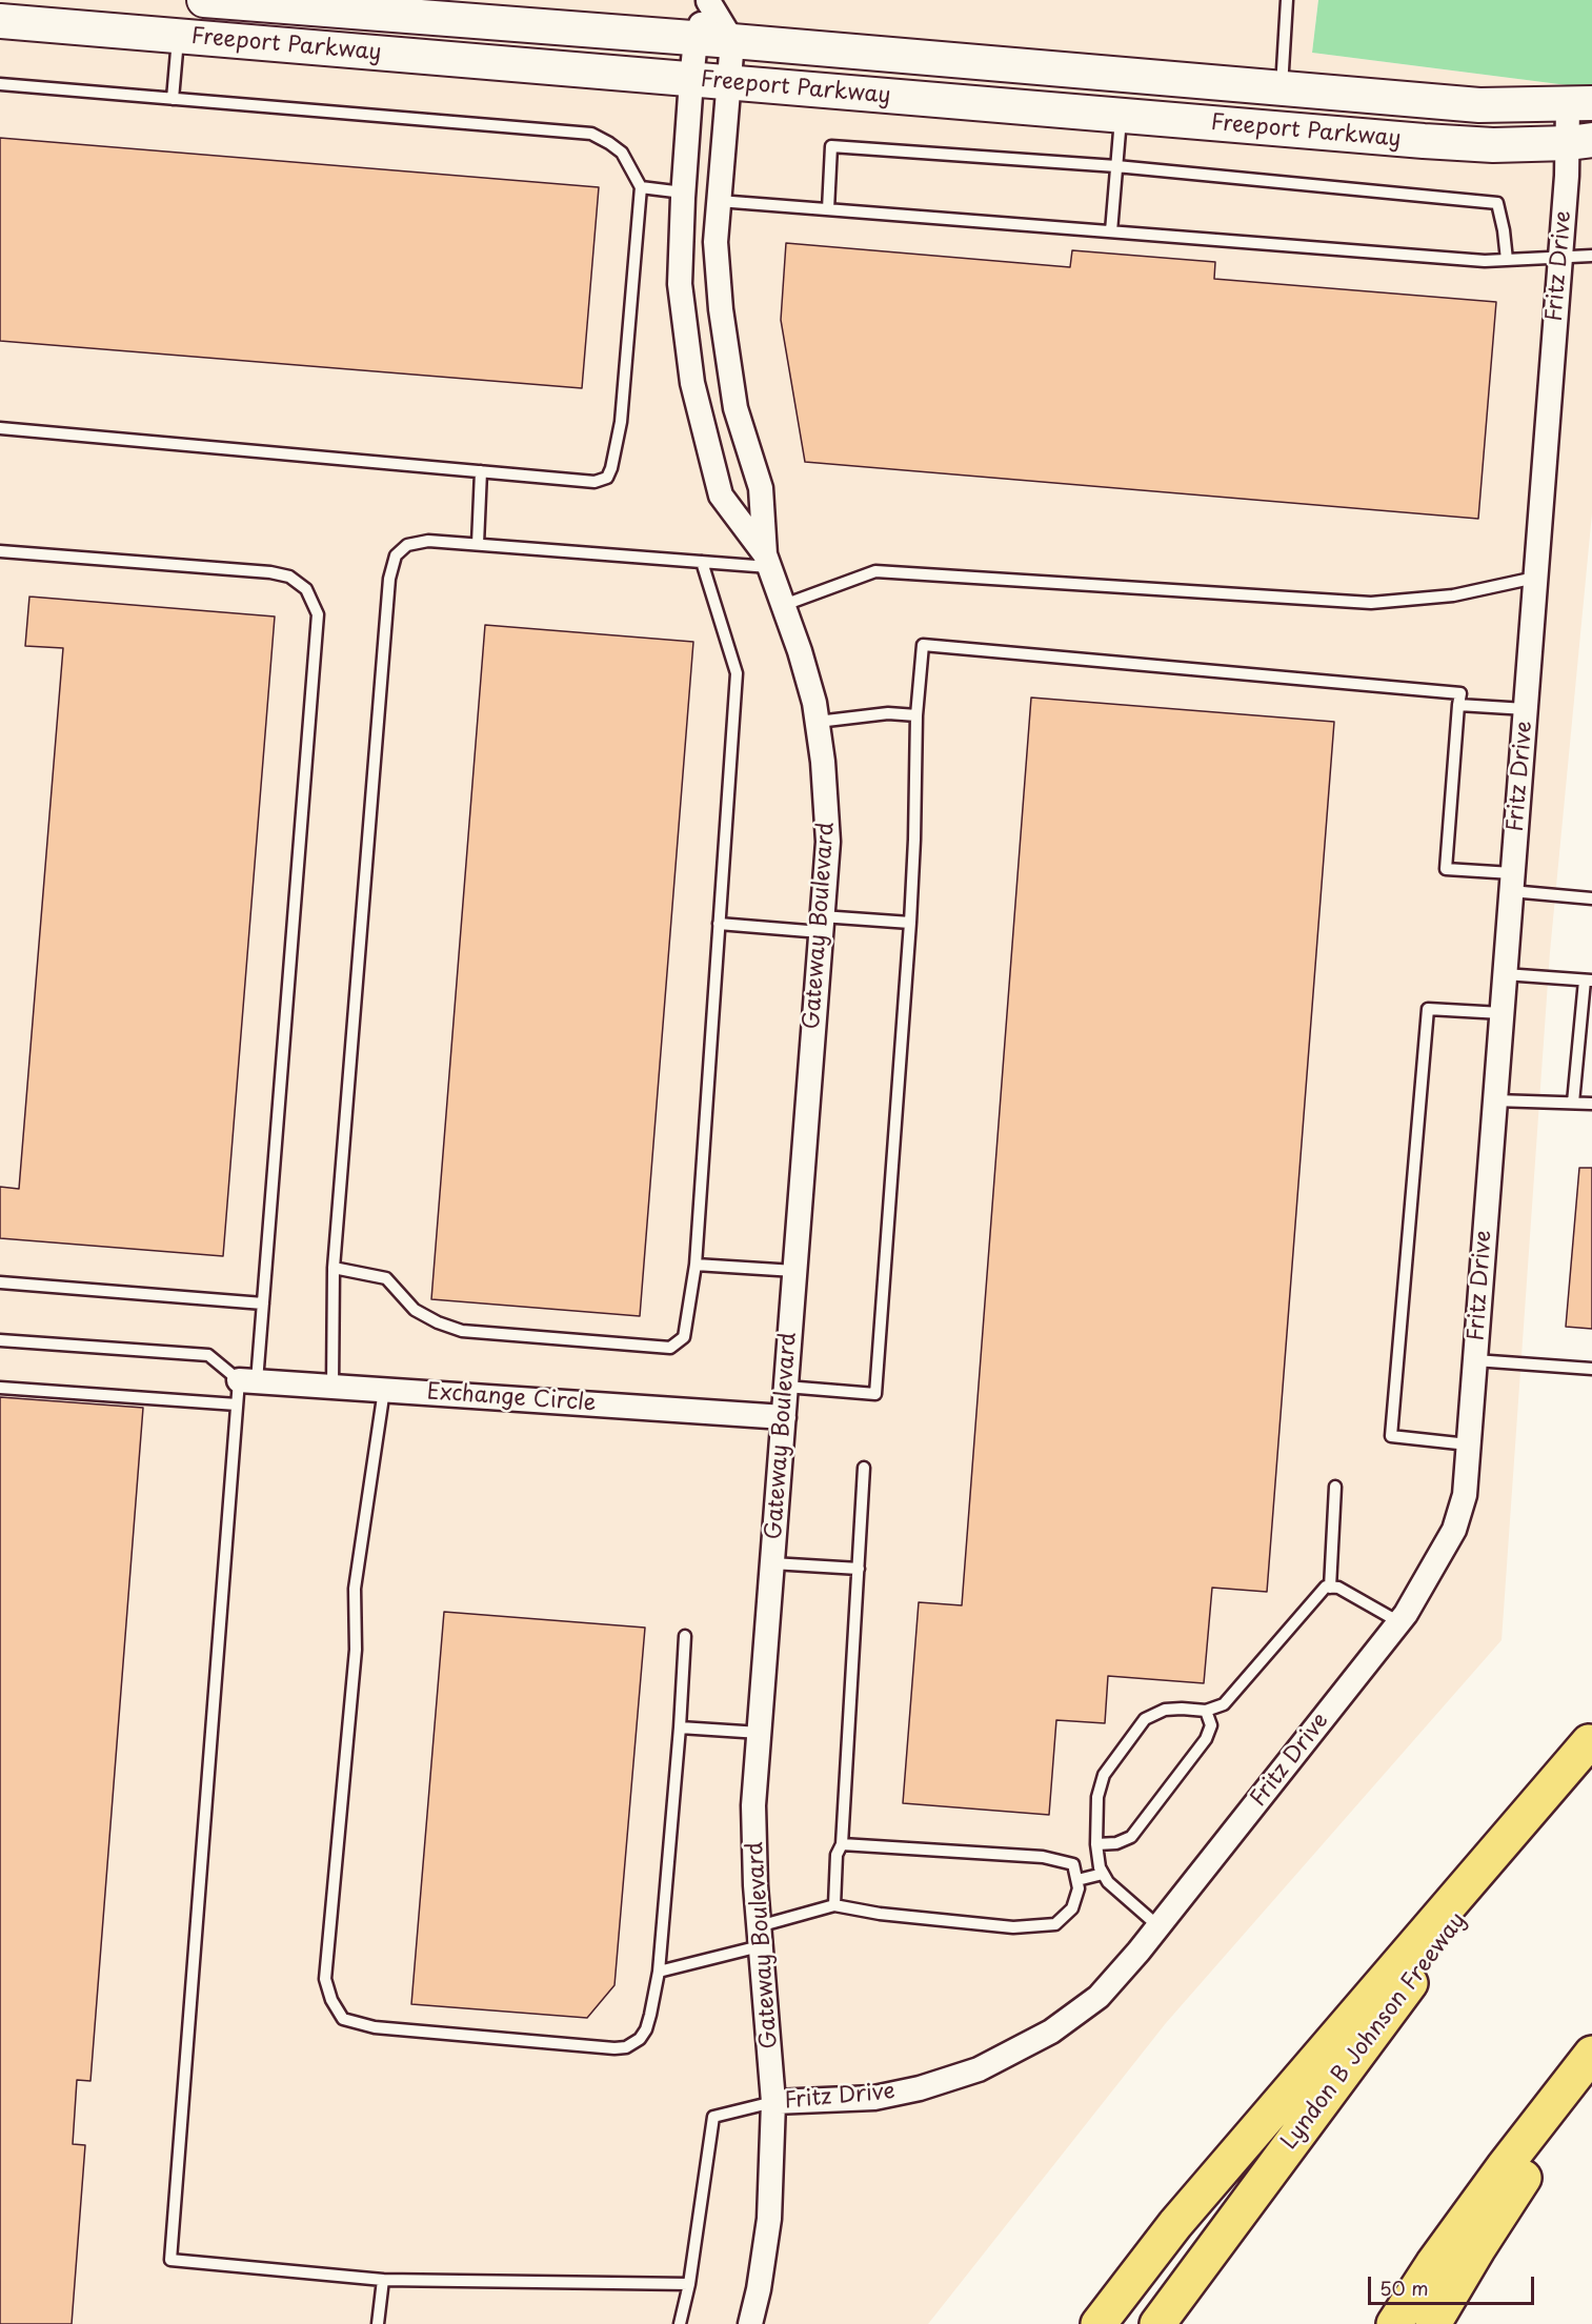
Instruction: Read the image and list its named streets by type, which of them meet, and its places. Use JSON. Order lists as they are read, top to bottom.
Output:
{
  "streets": {
    "highway": ["Lyndon B Johnson Freeway"],
    "main road": ["Freeport Parkway"],
    "street": ["Fritz Drive", "Gateway Boulevard", "Exchange Circle"]
  },
  "crossings": [
    ["Freeport Parkway", "Fritz Drive"],
    ["Freeport Parkway", "Gateway Boulevard"],
    ["Fritz Drive", "Gateway Boulevard"],
    ["Gateway Boulevard", "Exchange Circle"]
  ],
  "scale_bar": "50 m"
}
